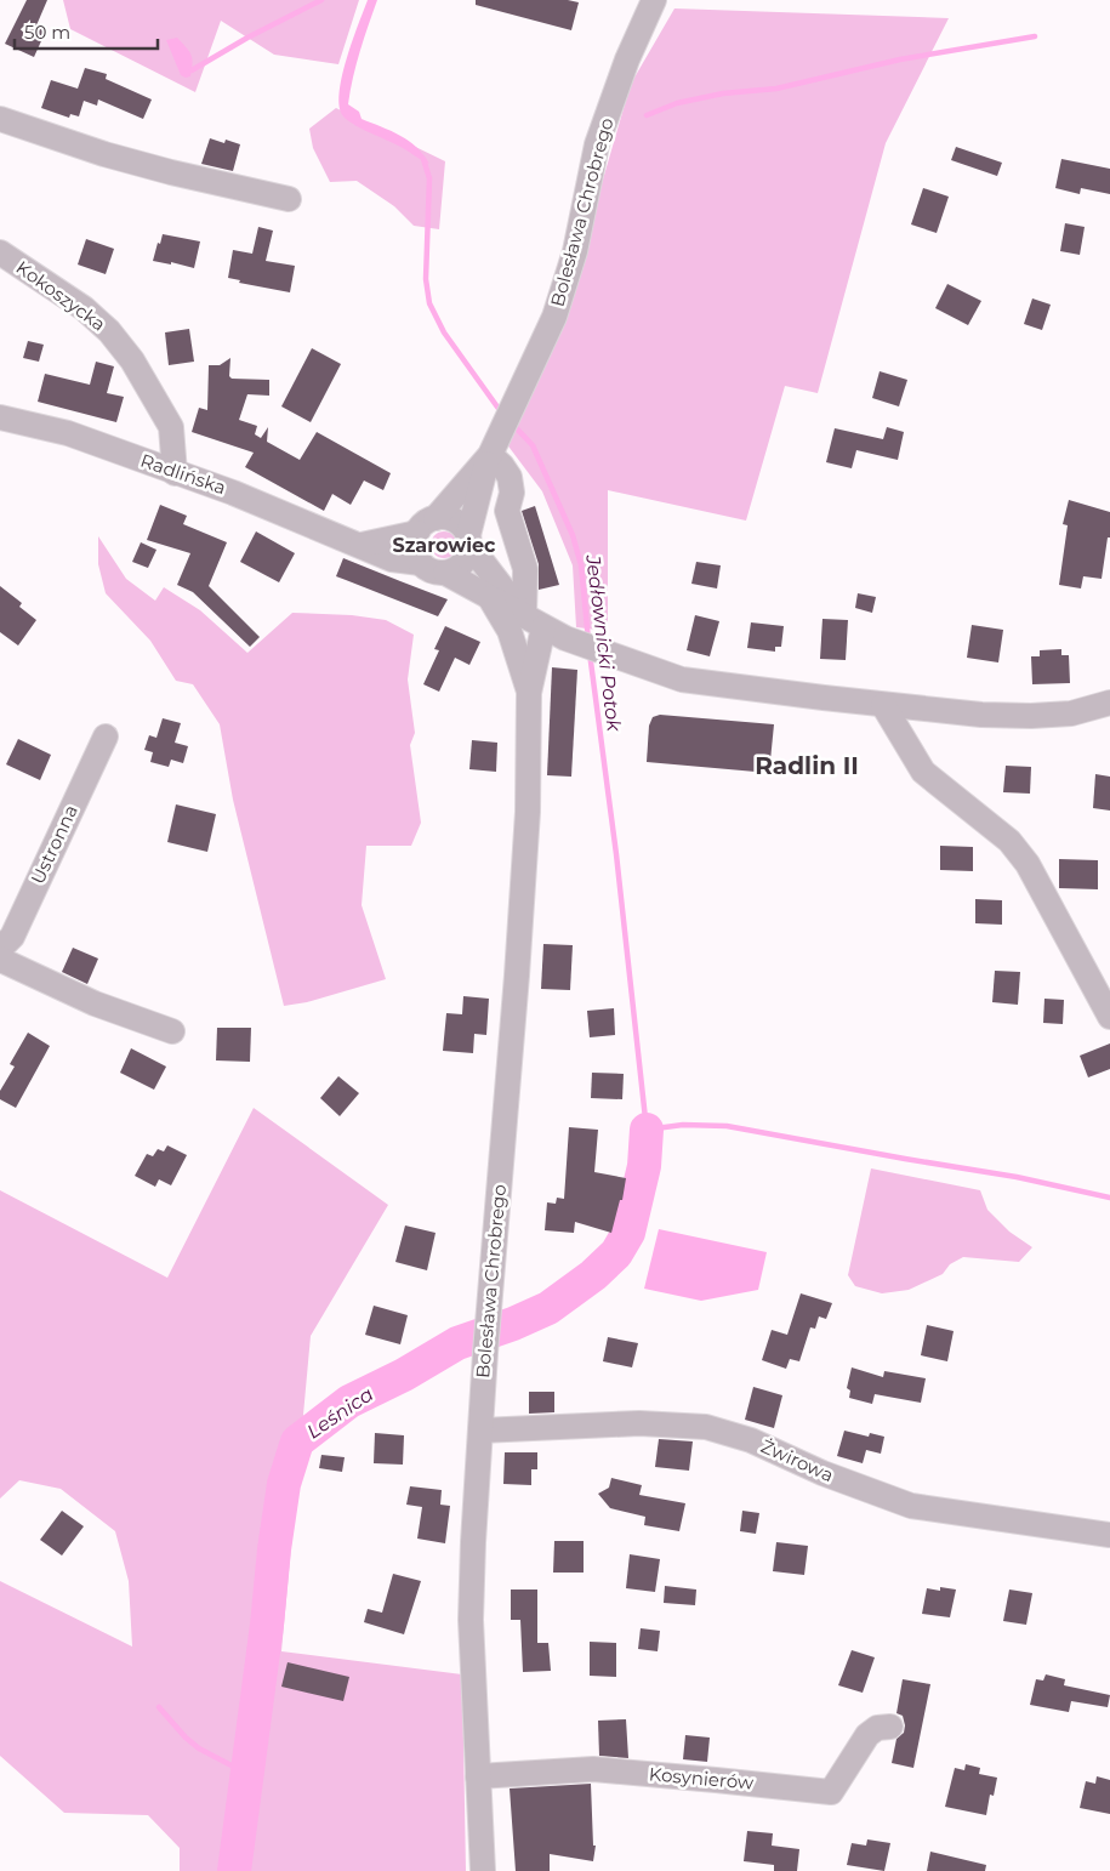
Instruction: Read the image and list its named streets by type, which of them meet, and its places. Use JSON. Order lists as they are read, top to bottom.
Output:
{
  "streets": {
    "street": [
      "Bolesława Chrobrego",
      "Kokoszycka",
      "Radlińska",
      "Ustronna",
      "Żwirowa",
      "Kosynierów"
    ]
  },
  "crossings": [
    ["Bolesława Chrobrego", "Radlińska"],
    ["Bolesława Chrobrego", "Żwirowa"],
    ["Bolesława Chrobrego", "Kosynierów"],
    ["Kokoszycka", "Radlińska"]
  ],
  "districts": ["Szarowiec", "Radlin II"],
  "water": ["Jedłownicki Potok", "Leśnica"],
  "scale_bar": "50 m"
}
